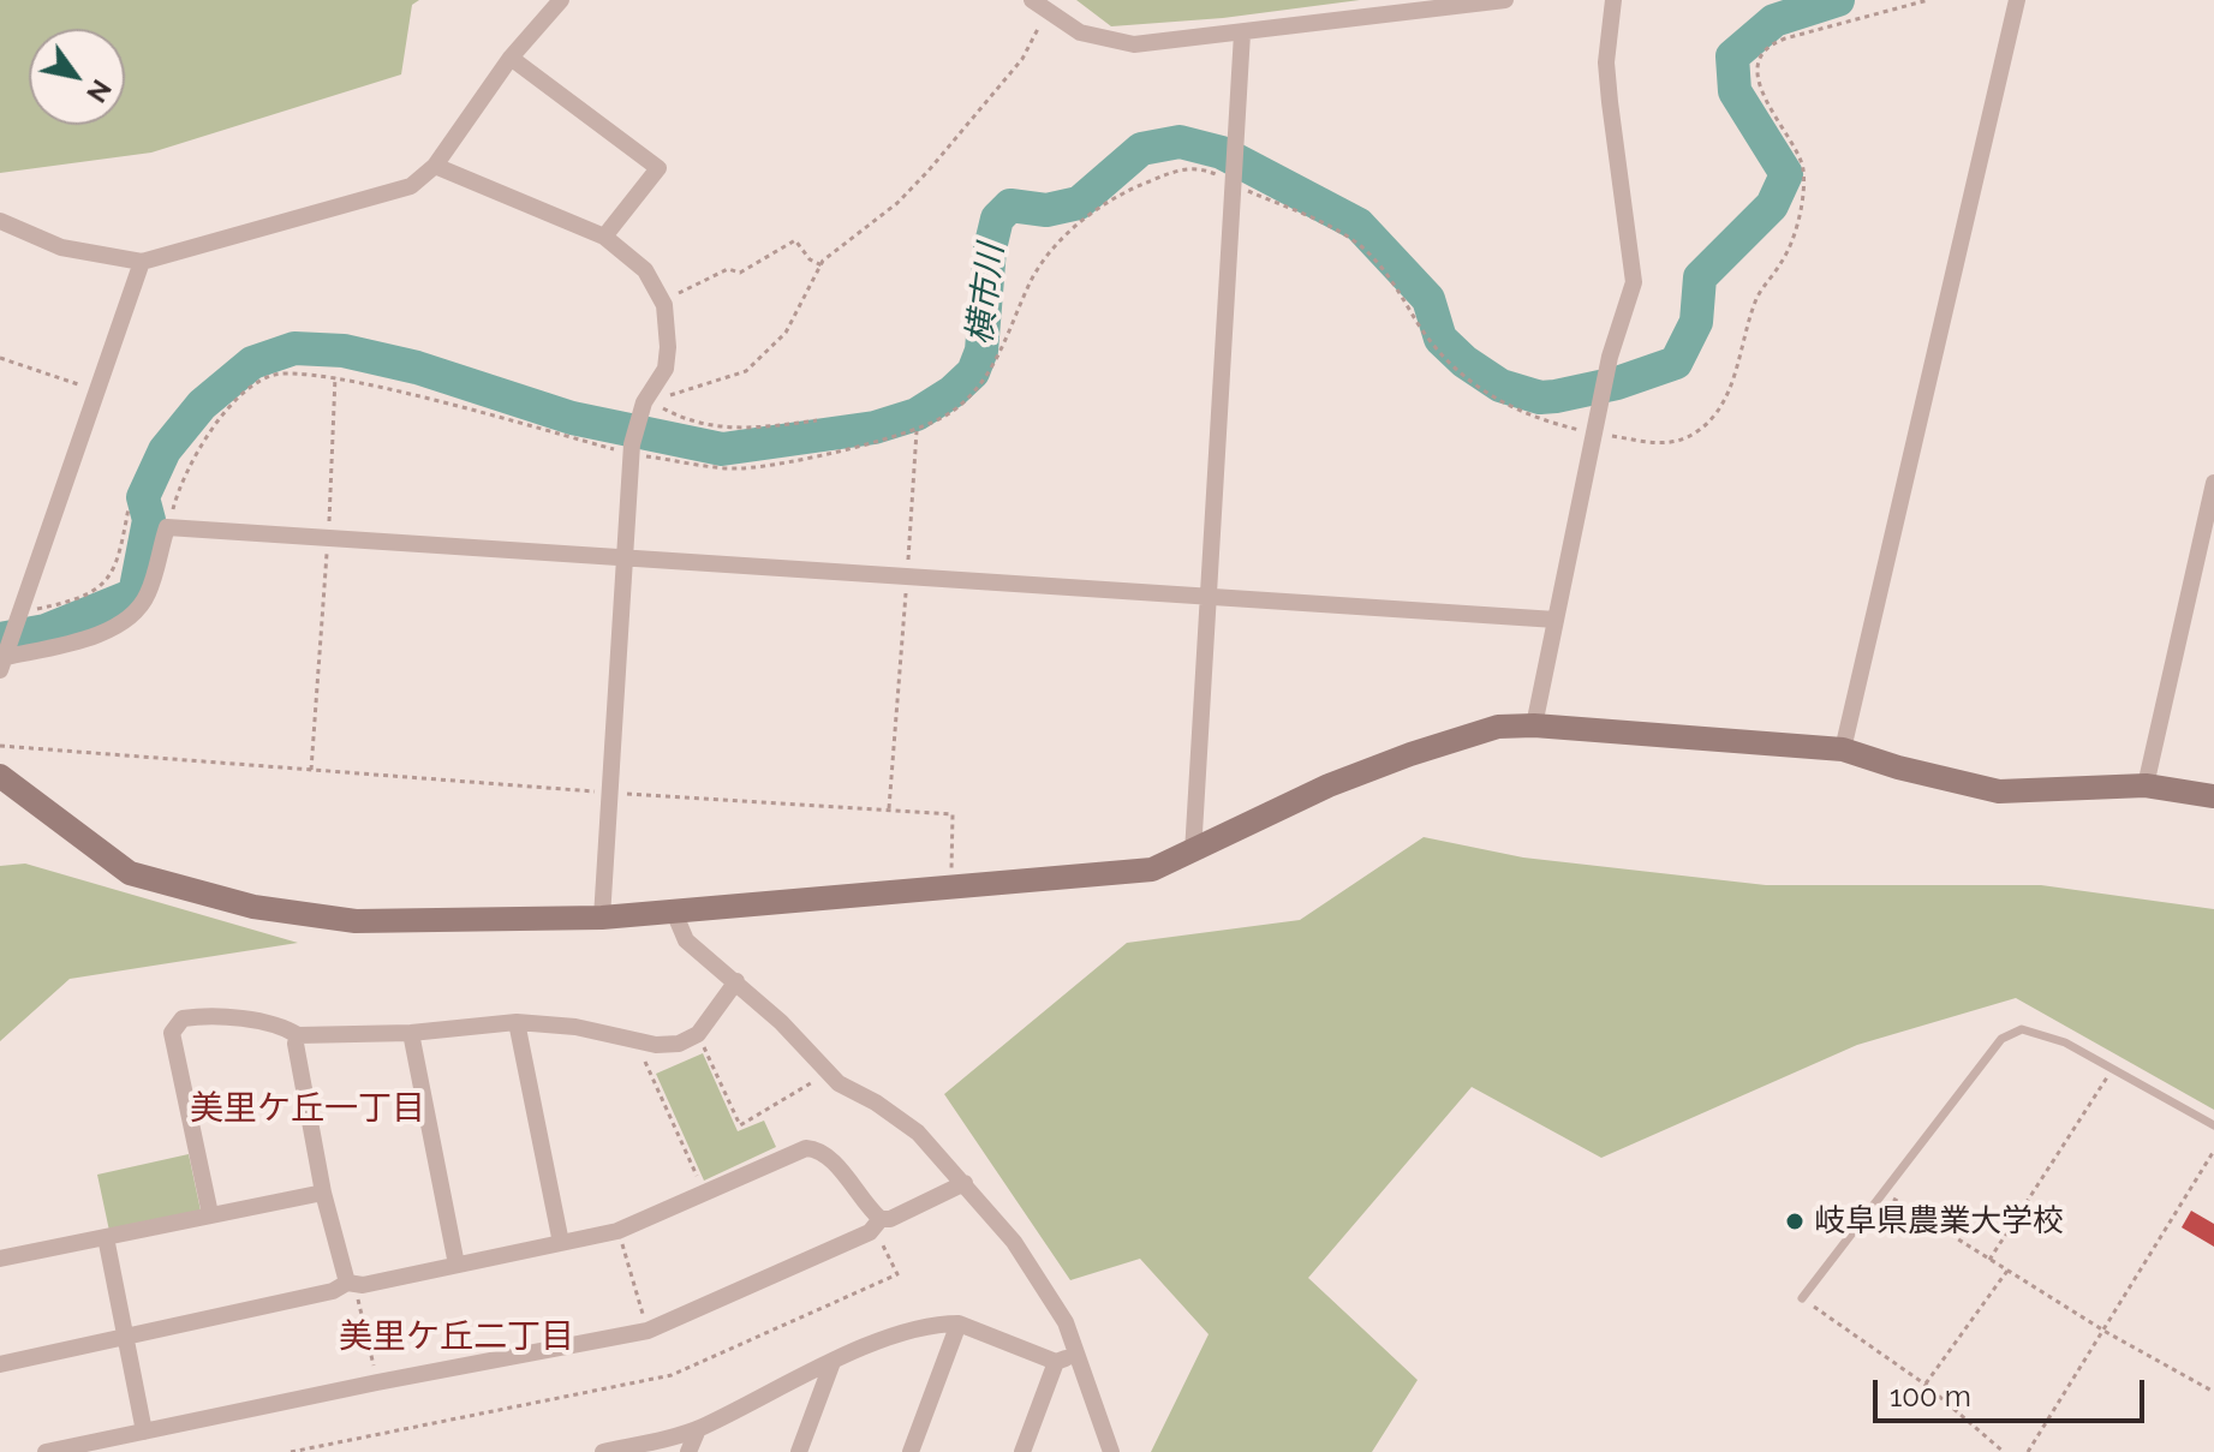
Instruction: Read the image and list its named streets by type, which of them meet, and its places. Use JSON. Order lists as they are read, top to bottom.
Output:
{
  "districts": ["美里ケ丘一丁目", "美里ケ丘二丁目"],
  "water": ["横市川"],
  "places": ["岐阜県農業大学校"],
  "scale_bar": "100 m",
  "north": "bottom right"
}
